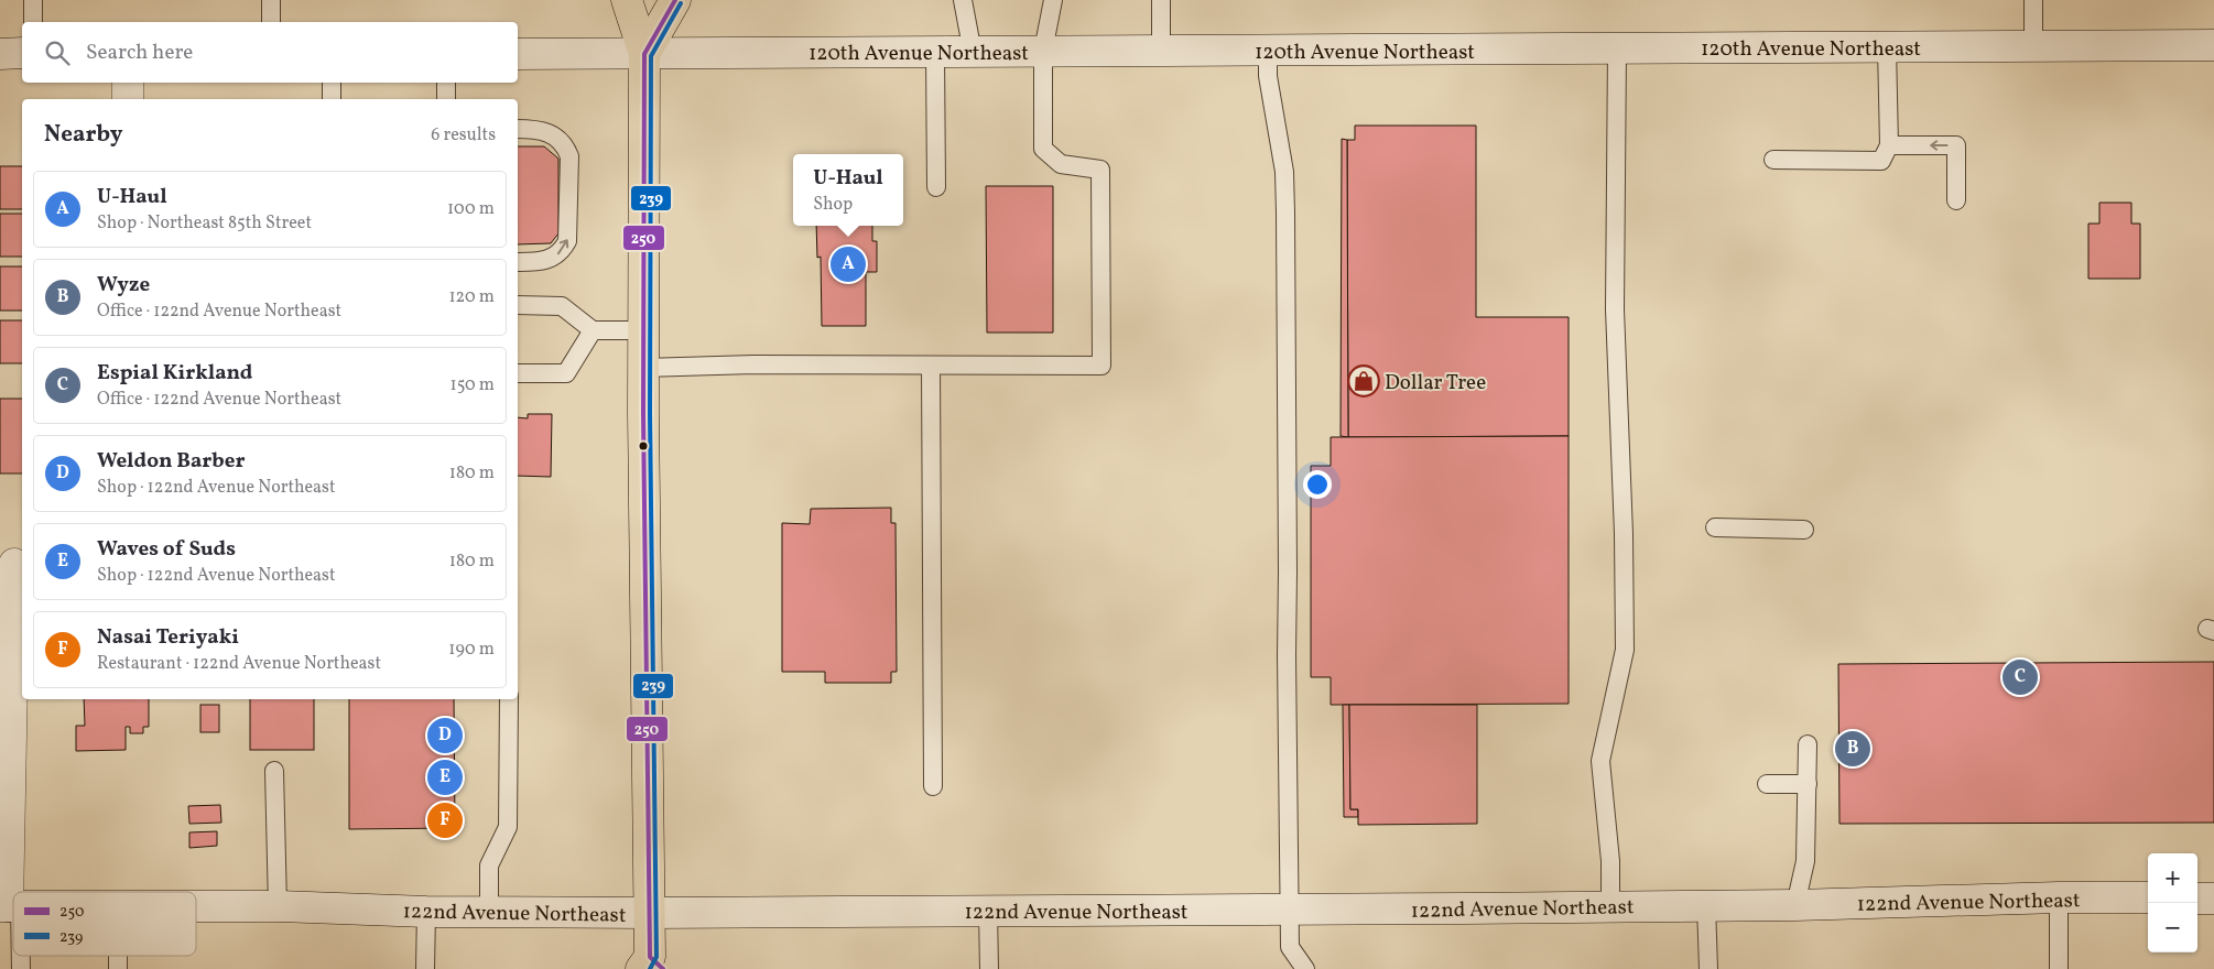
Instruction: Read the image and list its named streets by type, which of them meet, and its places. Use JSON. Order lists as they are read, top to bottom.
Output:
{
  "streets": {
    "street": ["120th Avenue Northeast", "122nd Avenue Northeast"]
  },
  "places": {
    "shop": ["Dollar Tree"]
  },
  "lines": ["transit line 250", "transit line 239"],
  "legend": ["250", "239"],
  "page": {
    "search": "Search here",
    "heading": ["Nearby", "6 results"],
    "popup": ["U-Haul", "Shop"],
    "list": [
      {
        "mark": "A",
        "name": "U-Haul",
        "note": "Shop · Northeast 85th Street",
        "value": "100 m"
      },
      {
        "mark": "B",
        "name": "Wyze",
        "note": "Office · 122nd Avenue Northeast",
        "value": "120 m"
      },
      {
        "mark": "C",
        "name": "Espial Kirkland",
        "note": "Office · 122nd Avenue Northeast",
        "value": "150 m"
      },
      {
        "mark": "D",
        "name": "Weldon Barber",
        "note": "Shop · 122nd Avenue Northeast",
        "value": "180 m"
      },
      {
        "mark": "E",
        "name": "Waves of Suds",
        "note": "Shop · 122nd Avenue Northeast",
        "value": "180 m"
      },
      {
        "mark": "F",
        "name": "Nasai Teriyaki",
        "note": "Restaurant · 122nd Avenue Northeast",
        "value": "190 m"
      }
    ],
    "pins": [
      "A",
      "C",
      "D",
      "B",
      "E",
      "F"
    ],
    "map_buttons": ["+", "−"]
  }
}
